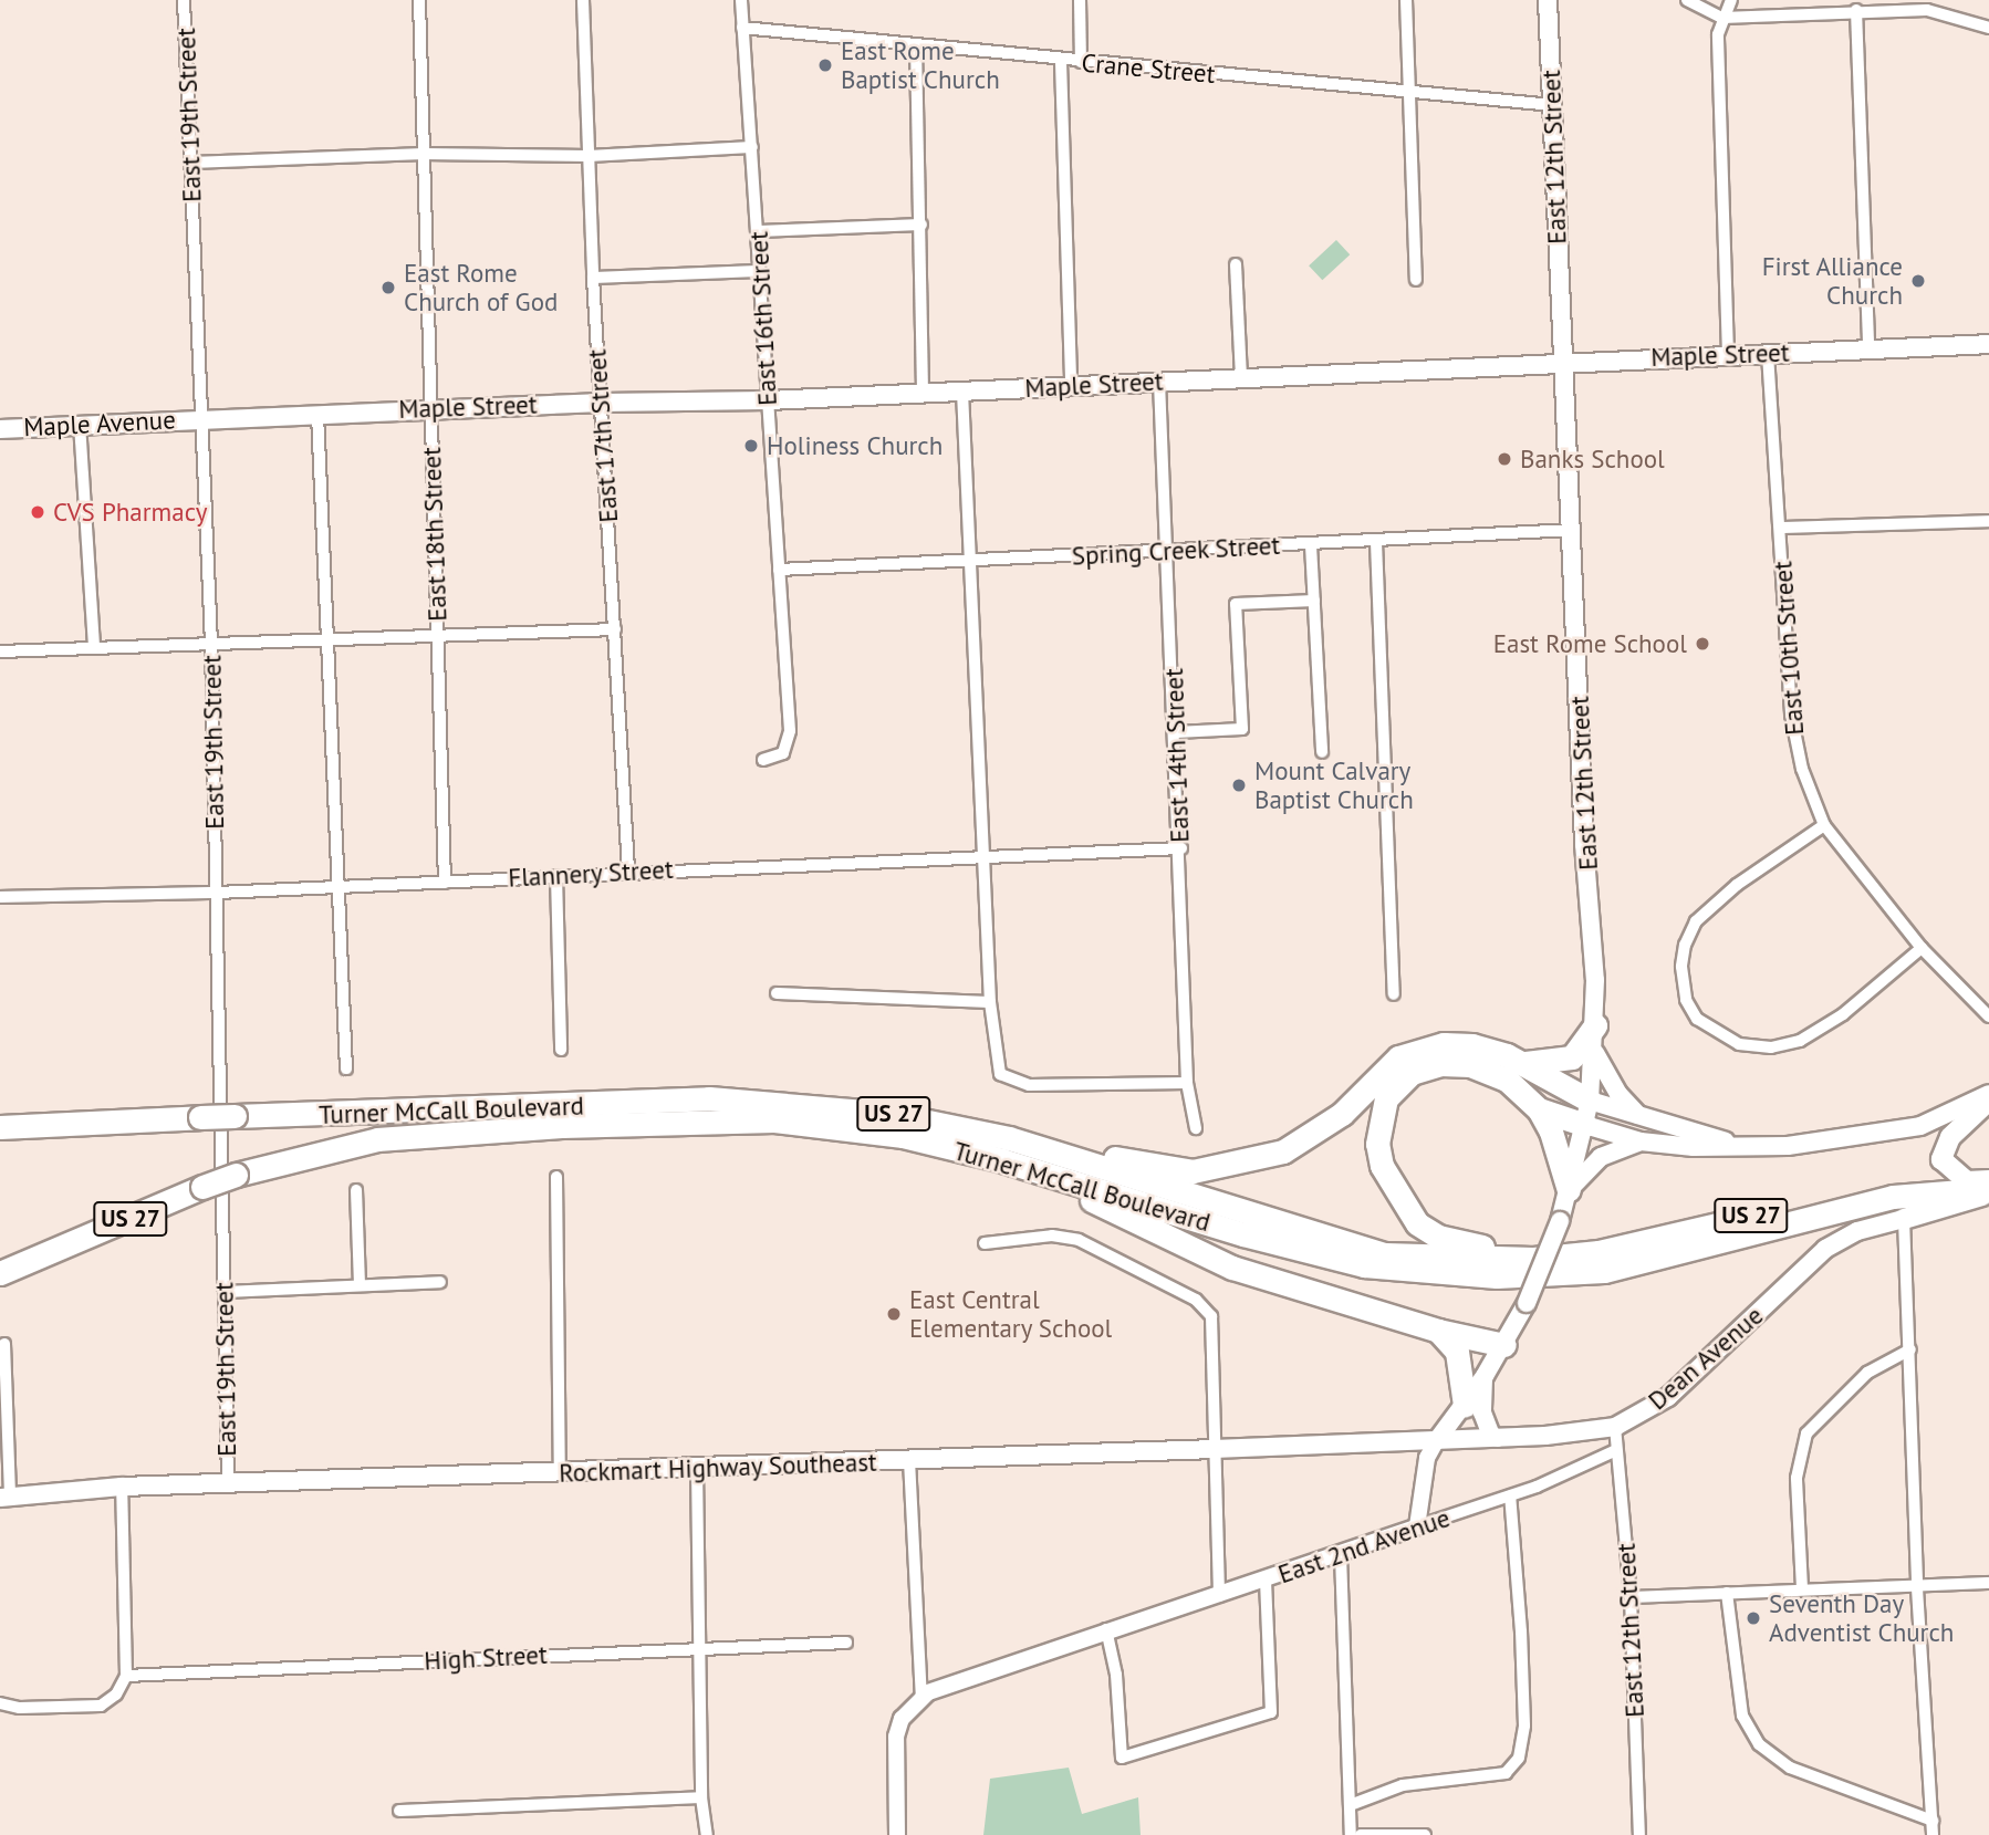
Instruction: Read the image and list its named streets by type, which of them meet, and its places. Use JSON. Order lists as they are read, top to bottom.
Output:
{
  "streets": {
    "highway": ["Turner McCall Boulevard", "US 27"],
    "main road": [
      "East 12th Street",
      "Maple Street",
      "Maple Avenue",
      "Dean Avenue",
      "Rockmart Highway Southeast"
    ],
    "street": [
      "Crane Street",
      "East 19th Street",
      "East 16th Street",
      "East 17th Street",
      "East 18th Street",
      "Spring Creek Street",
      "East 10th Street",
      "East 14th Street",
      "Flannery Street",
      "East 2nd Avenue",
      "High Street"
    ]
  },
  "crossings": [
    ["Crane Street", "East 12th Street"],
    ["Crane Street", "East 16th Street"],
    ["East 19th Street", "Maple Street"],
    ["East 19th Street", "Maple Avenue"],
    ["East 19th Street", "Flannery Street"],
    ["East 19th Street", "Rockmart Highway Southeast"],
    ["East 12th Street", "Maple Street"],
    ["East 12th Street", "Spring Creek Street"],
    ["East 12th Street", "Dean Avenue"],
    ["East 12th Street", "Rockmart Highway Southeast"],
    ["East 12th Street", "East 2nd Avenue"],
    ["East 16th Street", "Maple Street"],
    ["East 16th Street", "Spring Creek Street"],
    ["Maple Street", "Maple Avenue"],
    ["Maple Street", "East 17th Street"],
    ["Maple Street", "East 18th Street"],
    ["Maple Street", "East 10th Street"],
    ["Maple Street", "East 14th Street"],
    ["East 17th Street", "Flannery Street"],
    ["East 18th Street", "Flannery Street"],
    ["Spring Creek Street", "East 14th Street"],
    ["East 14th Street", "Flannery Street"],
    ["Dean Avenue", "Rockmart Highway Southeast"]
  ],
  "places": [
    "East Rome Baptist Church",
    "First Alliance Church",
    "East Rome Church of God",
    "Holiness Church",
    "Banks School",
    "CVS Pharmacy",
    "East Rome School",
    "Mount Calvary Baptist Church",
    "East Central Elementary School",
    "Seventh Day Adventist Church"
  ]
}
